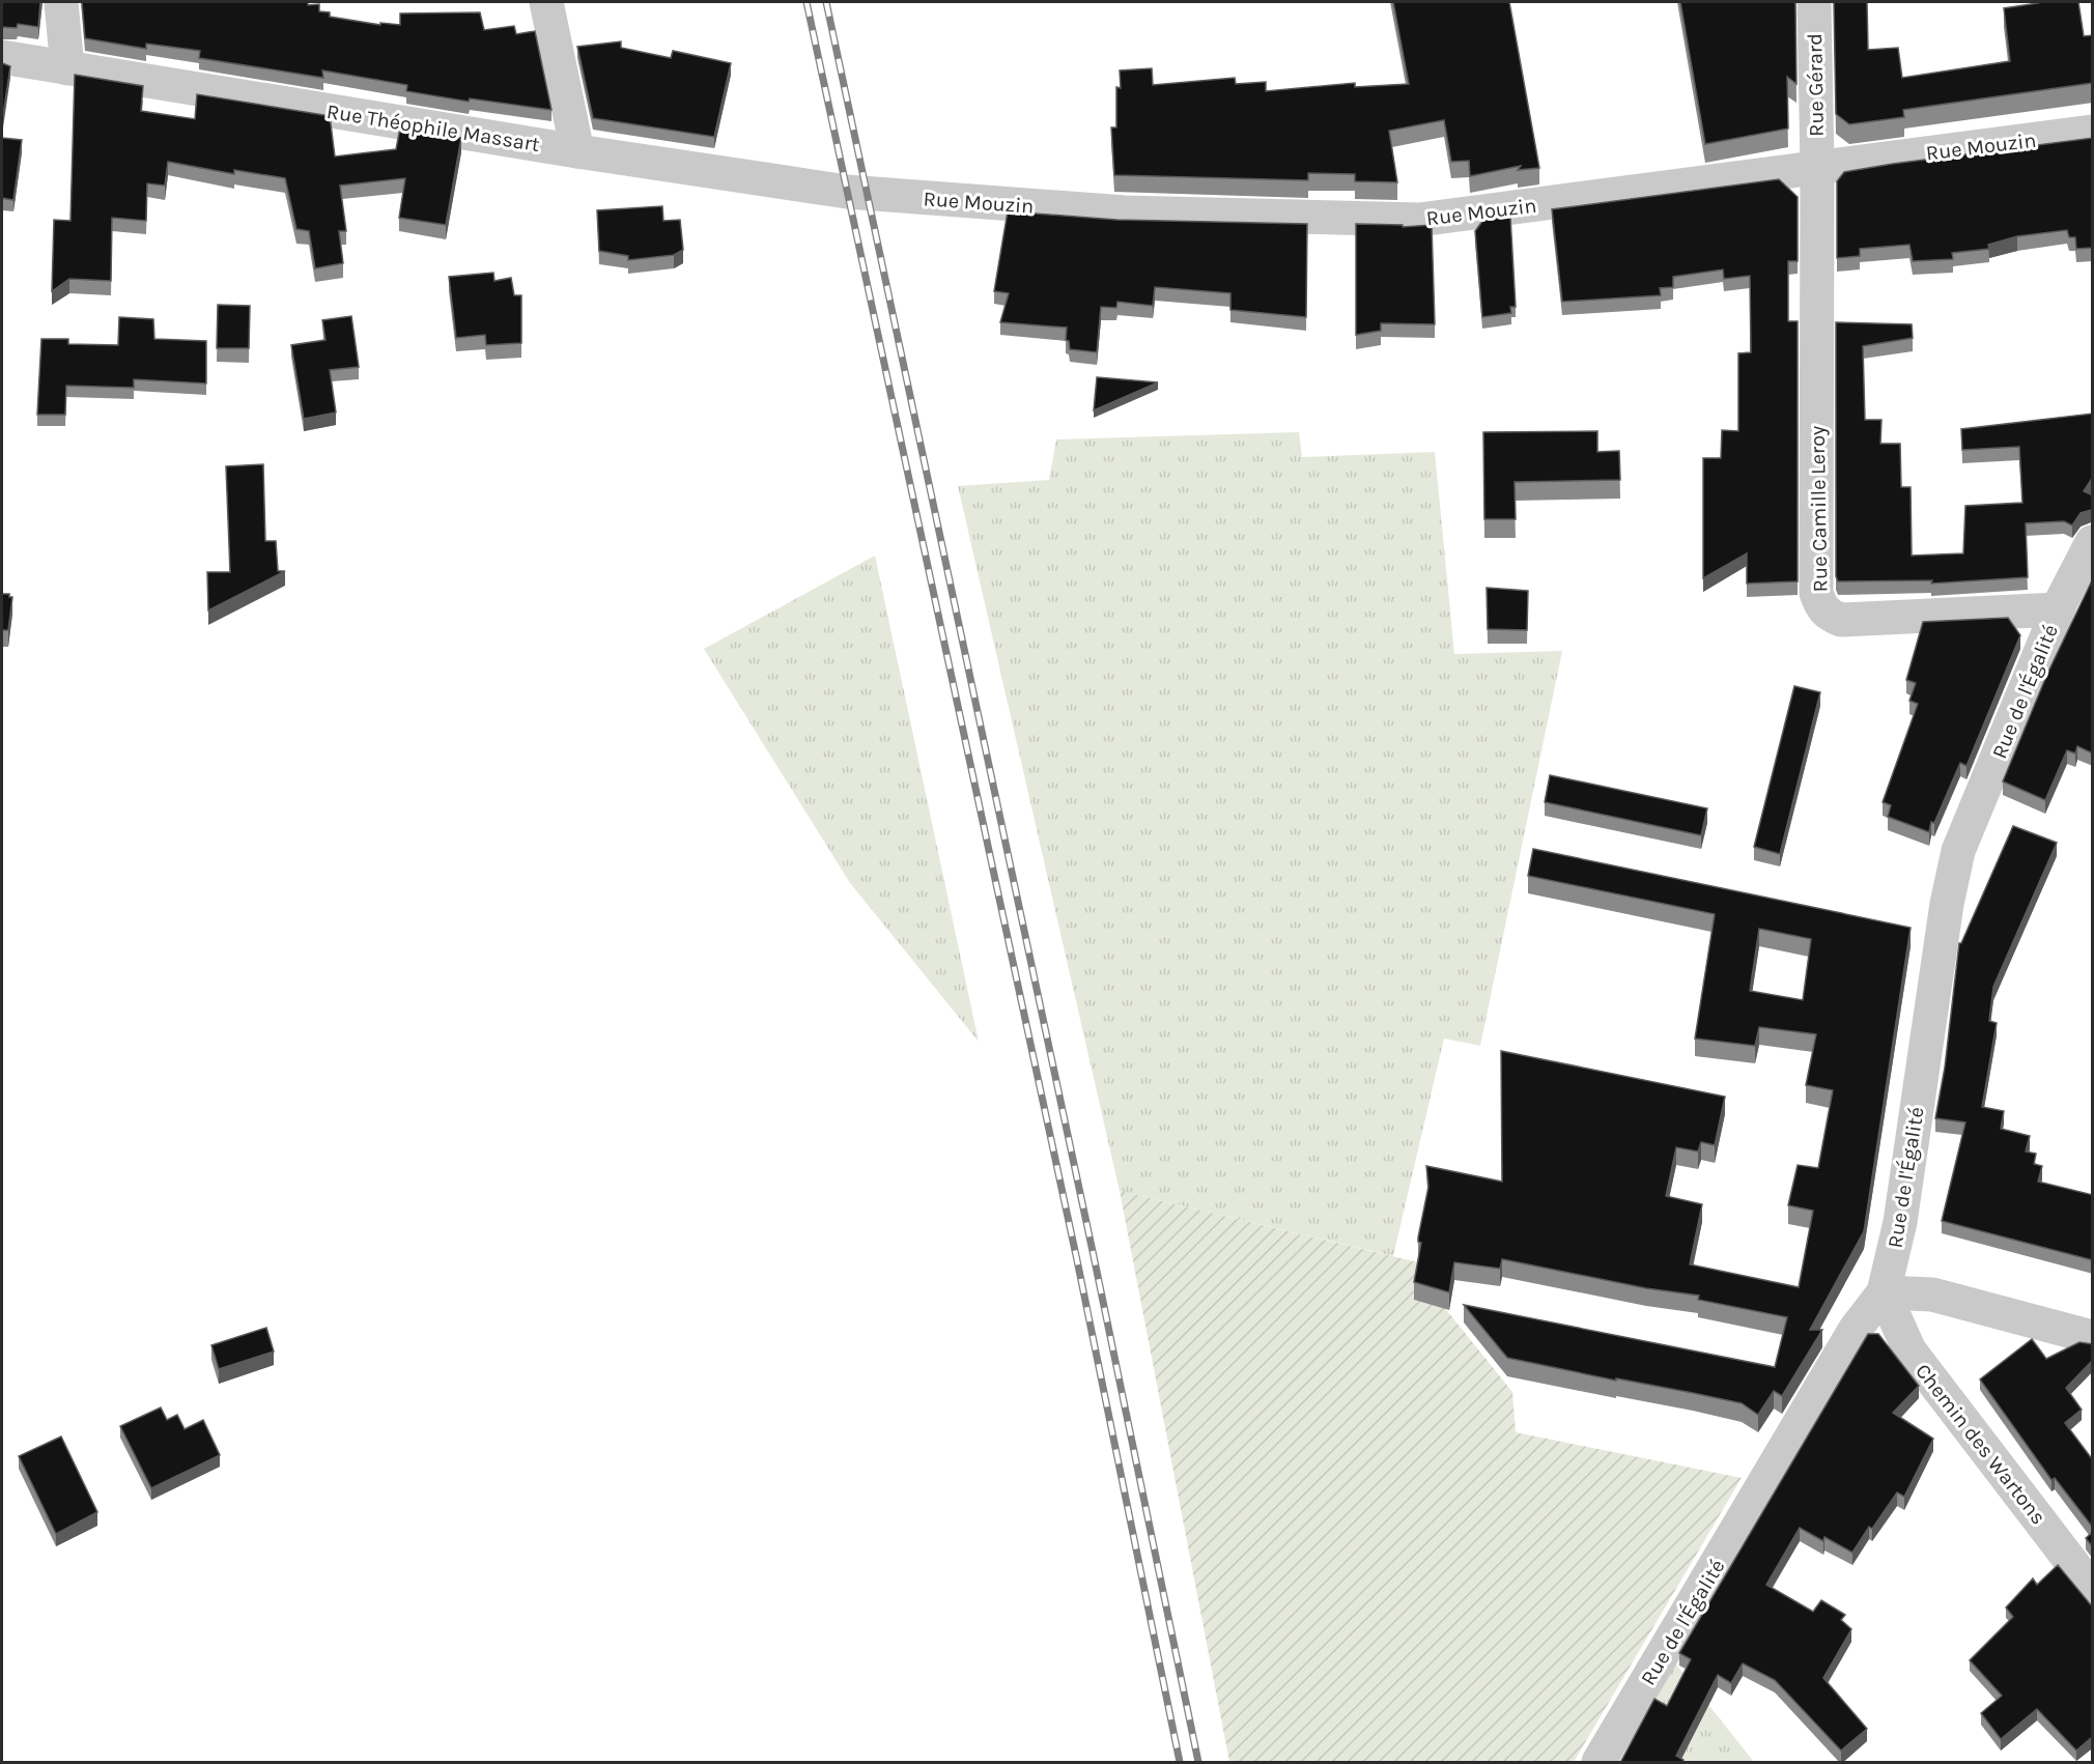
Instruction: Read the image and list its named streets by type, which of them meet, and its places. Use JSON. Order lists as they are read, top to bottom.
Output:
{
  "streets": {
    "street": [
      "Rue Gérard",
      "Rue Théophile Massart",
      "Rue Mouzin",
      "Rue Camille Leroy",
      "Rue de l'Égalité",
      "Chemin des Wartons"
    ]
  },
  "crossings": [
    ["Rue Gérard", "Rue Mouzin"],
    ["Rue Gérard", "Rue Camille Leroy"],
    ["Rue Théophile Massart", "Rue Mouzin"],
    ["Rue Mouzin", "Rue Camille Leroy"],
    ["Rue Camille Leroy", "Rue de l'Égalité"],
    ["Rue de l'Égalité", "Chemin des Wartons"]
  ]
}
